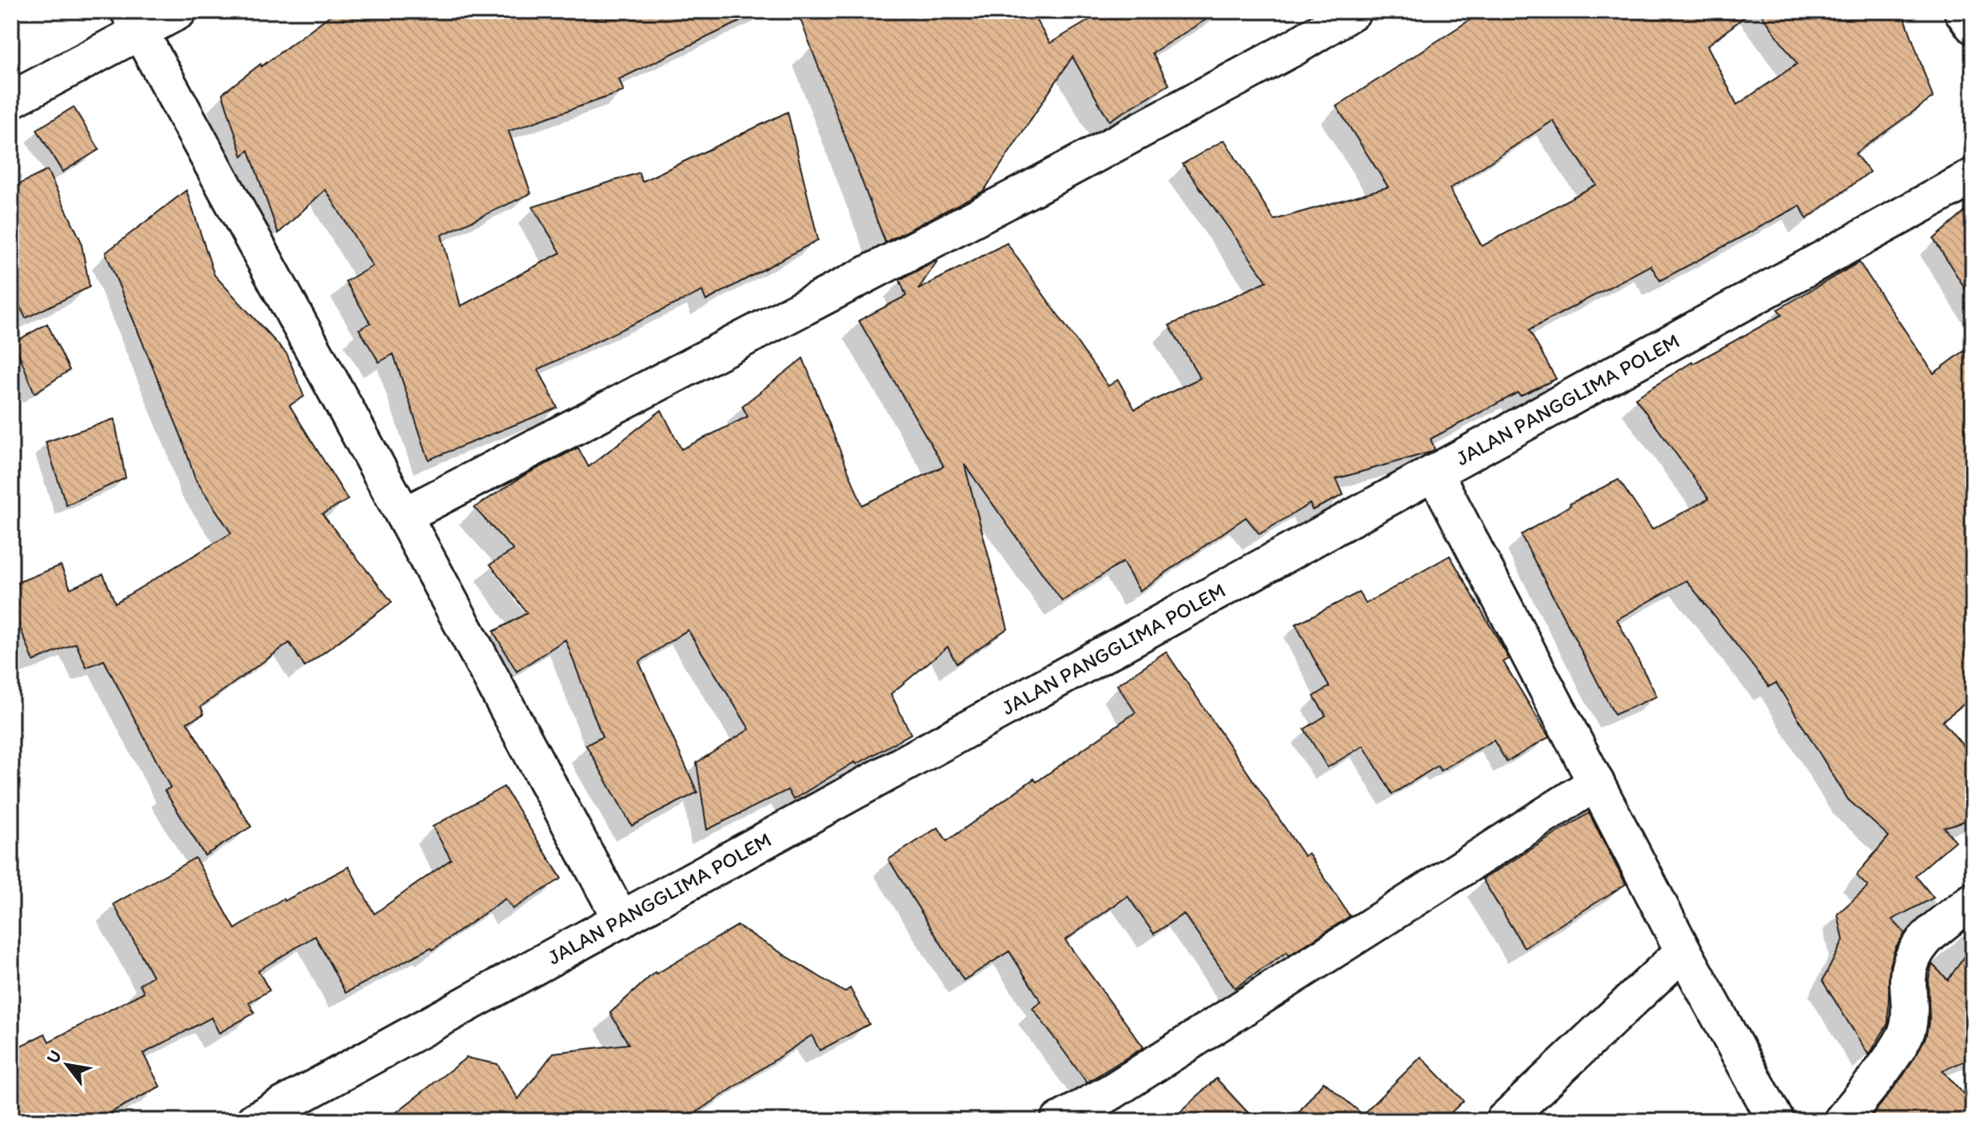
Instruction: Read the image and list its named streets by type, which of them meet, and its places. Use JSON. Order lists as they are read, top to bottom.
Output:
{
  "streets": {
    "street": ["JALAN PANGGLIMA POLEM"]
  },
  "north": "top left"
}
